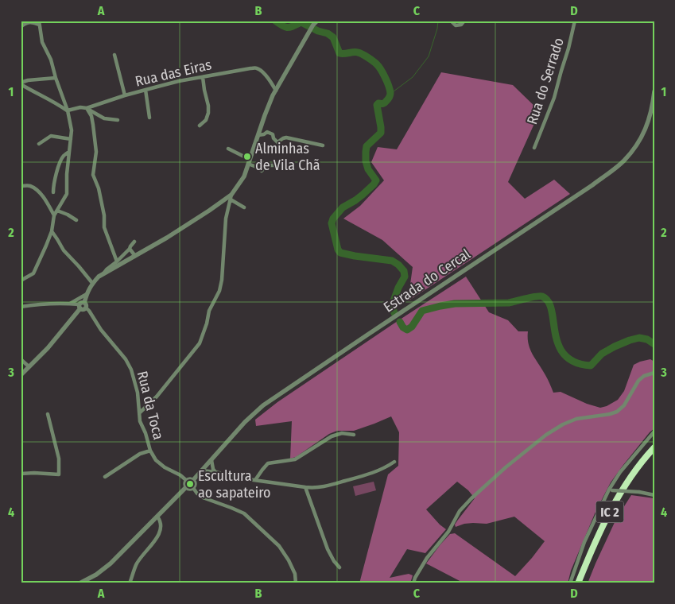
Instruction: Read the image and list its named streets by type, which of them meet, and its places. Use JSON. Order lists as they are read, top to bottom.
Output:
{
  "streets": {
    "highway": ["IC 2"],
    "street": [
      "Rua das Eiras",
      "Rua do Serrado",
      "Estrada do Cercal",
      "Rua da Toca"
    ]
  },
  "crossings": [
    ["Estrada do Cercal", "Rua da Toca"]
  ],
  "places": ["Alminhas de Vila Chã", "Escultura ao sapateiro"],
  "grid": {
    "columns": [
      "A",
      "B",
      "C",
      "D"
    ],
    "rows": [
      "1",
      "2",
      "3",
      "4"
    ]
  }
}
